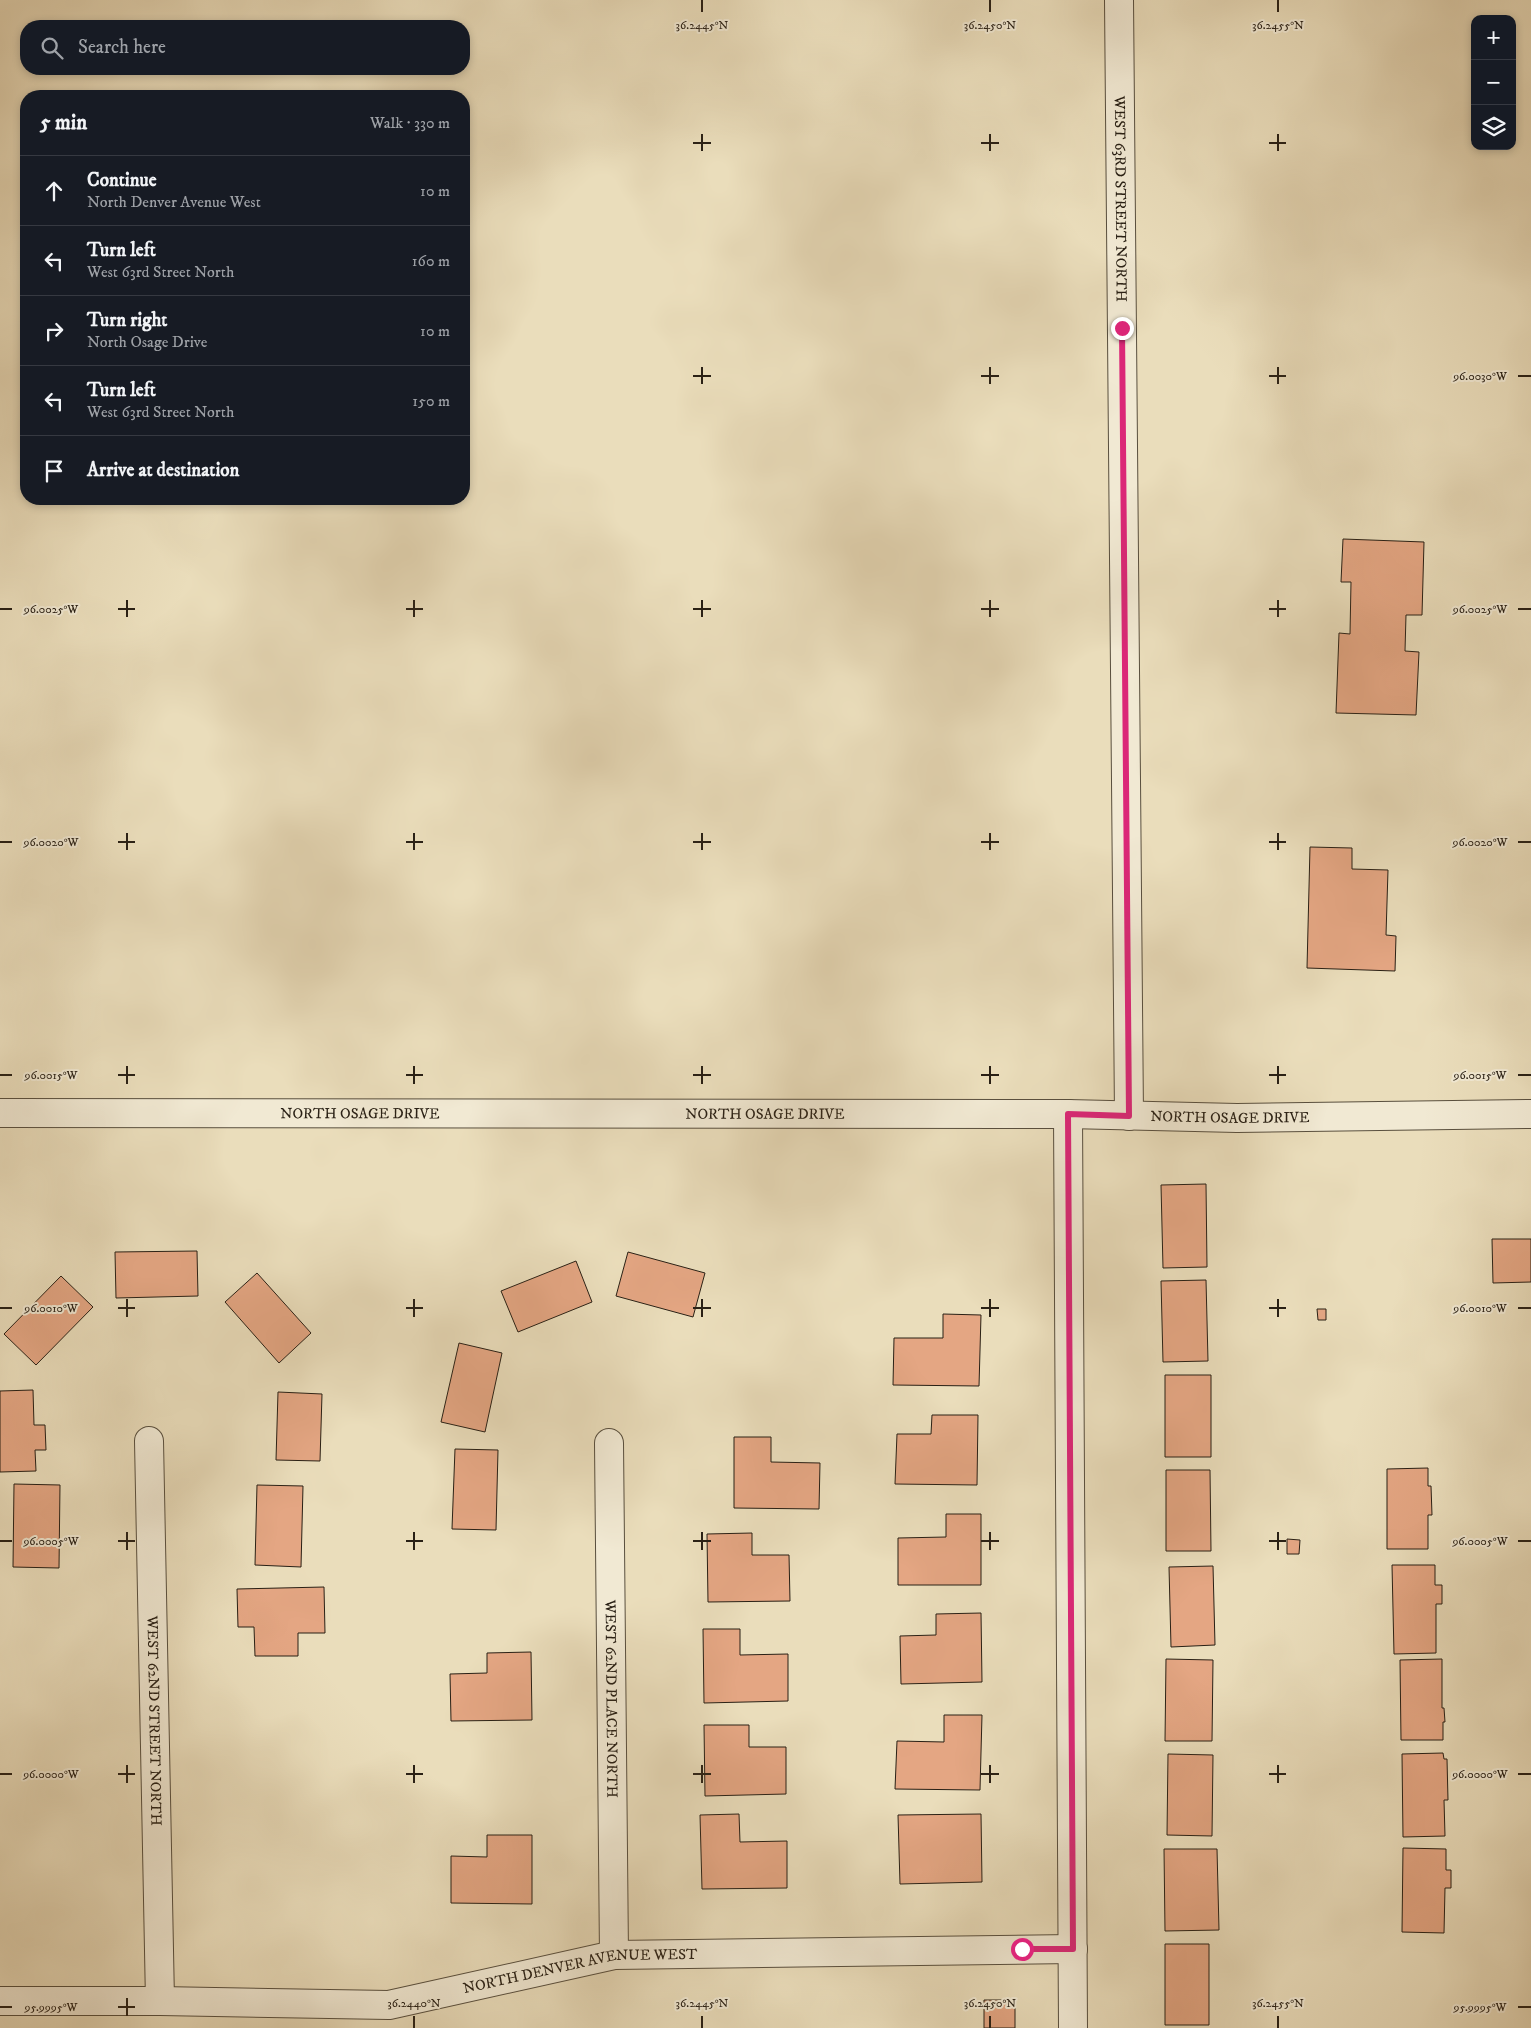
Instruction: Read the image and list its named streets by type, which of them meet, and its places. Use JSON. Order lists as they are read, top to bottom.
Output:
{
  "streets": {
    "street": [
      "WEST 63RD STREET NORTH",
      "NORTH OSAGE DRIVE",
      "WEST 62ND PLACE NORTH",
      "WEST 62ND STREET NORTH",
      "NORTH DENVER AVENUE WEST"
    ]
  },
  "crossings": [
    ["WEST 63RD STREET NORTH", "NORTH OSAGE DRIVE"],
    ["WEST 62ND PLACE NORTH", "NORTH DENVER AVENUE WEST"],
    ["WEST 62ND STREET NORTH", "NORTH DENVER AVENUE WEST"]
  ],
  "page": {
    "map_buttons": ["+", "−"],
    "search": "Search here",
    "heading": ["5 min", "Walk · 330 m"],
    "list": [
      ["Continue", "North Denver Avenue West", "10 m"],
      ["Turn left", "West 63rd Street North", "160 m"],
      ["Turn right", "North Osage Drive", "10 m"],
      ["Turn left", "West 63rd Street North", "150 m"],
      "Arrive at destination"
    ]
  },
  "coordinates": [
    "36.2445°N",
    "36.2450°N",
    "36.2455°N",
    "96.0030°W",
    "96.0025°W",
    "96.0020°W",
    "96.0015°W",
    "96.0010°W",
    "96.0005°W",
    "96.0000°W",
    "36.2440°N",
    "95.9995°W"
  ]
}
